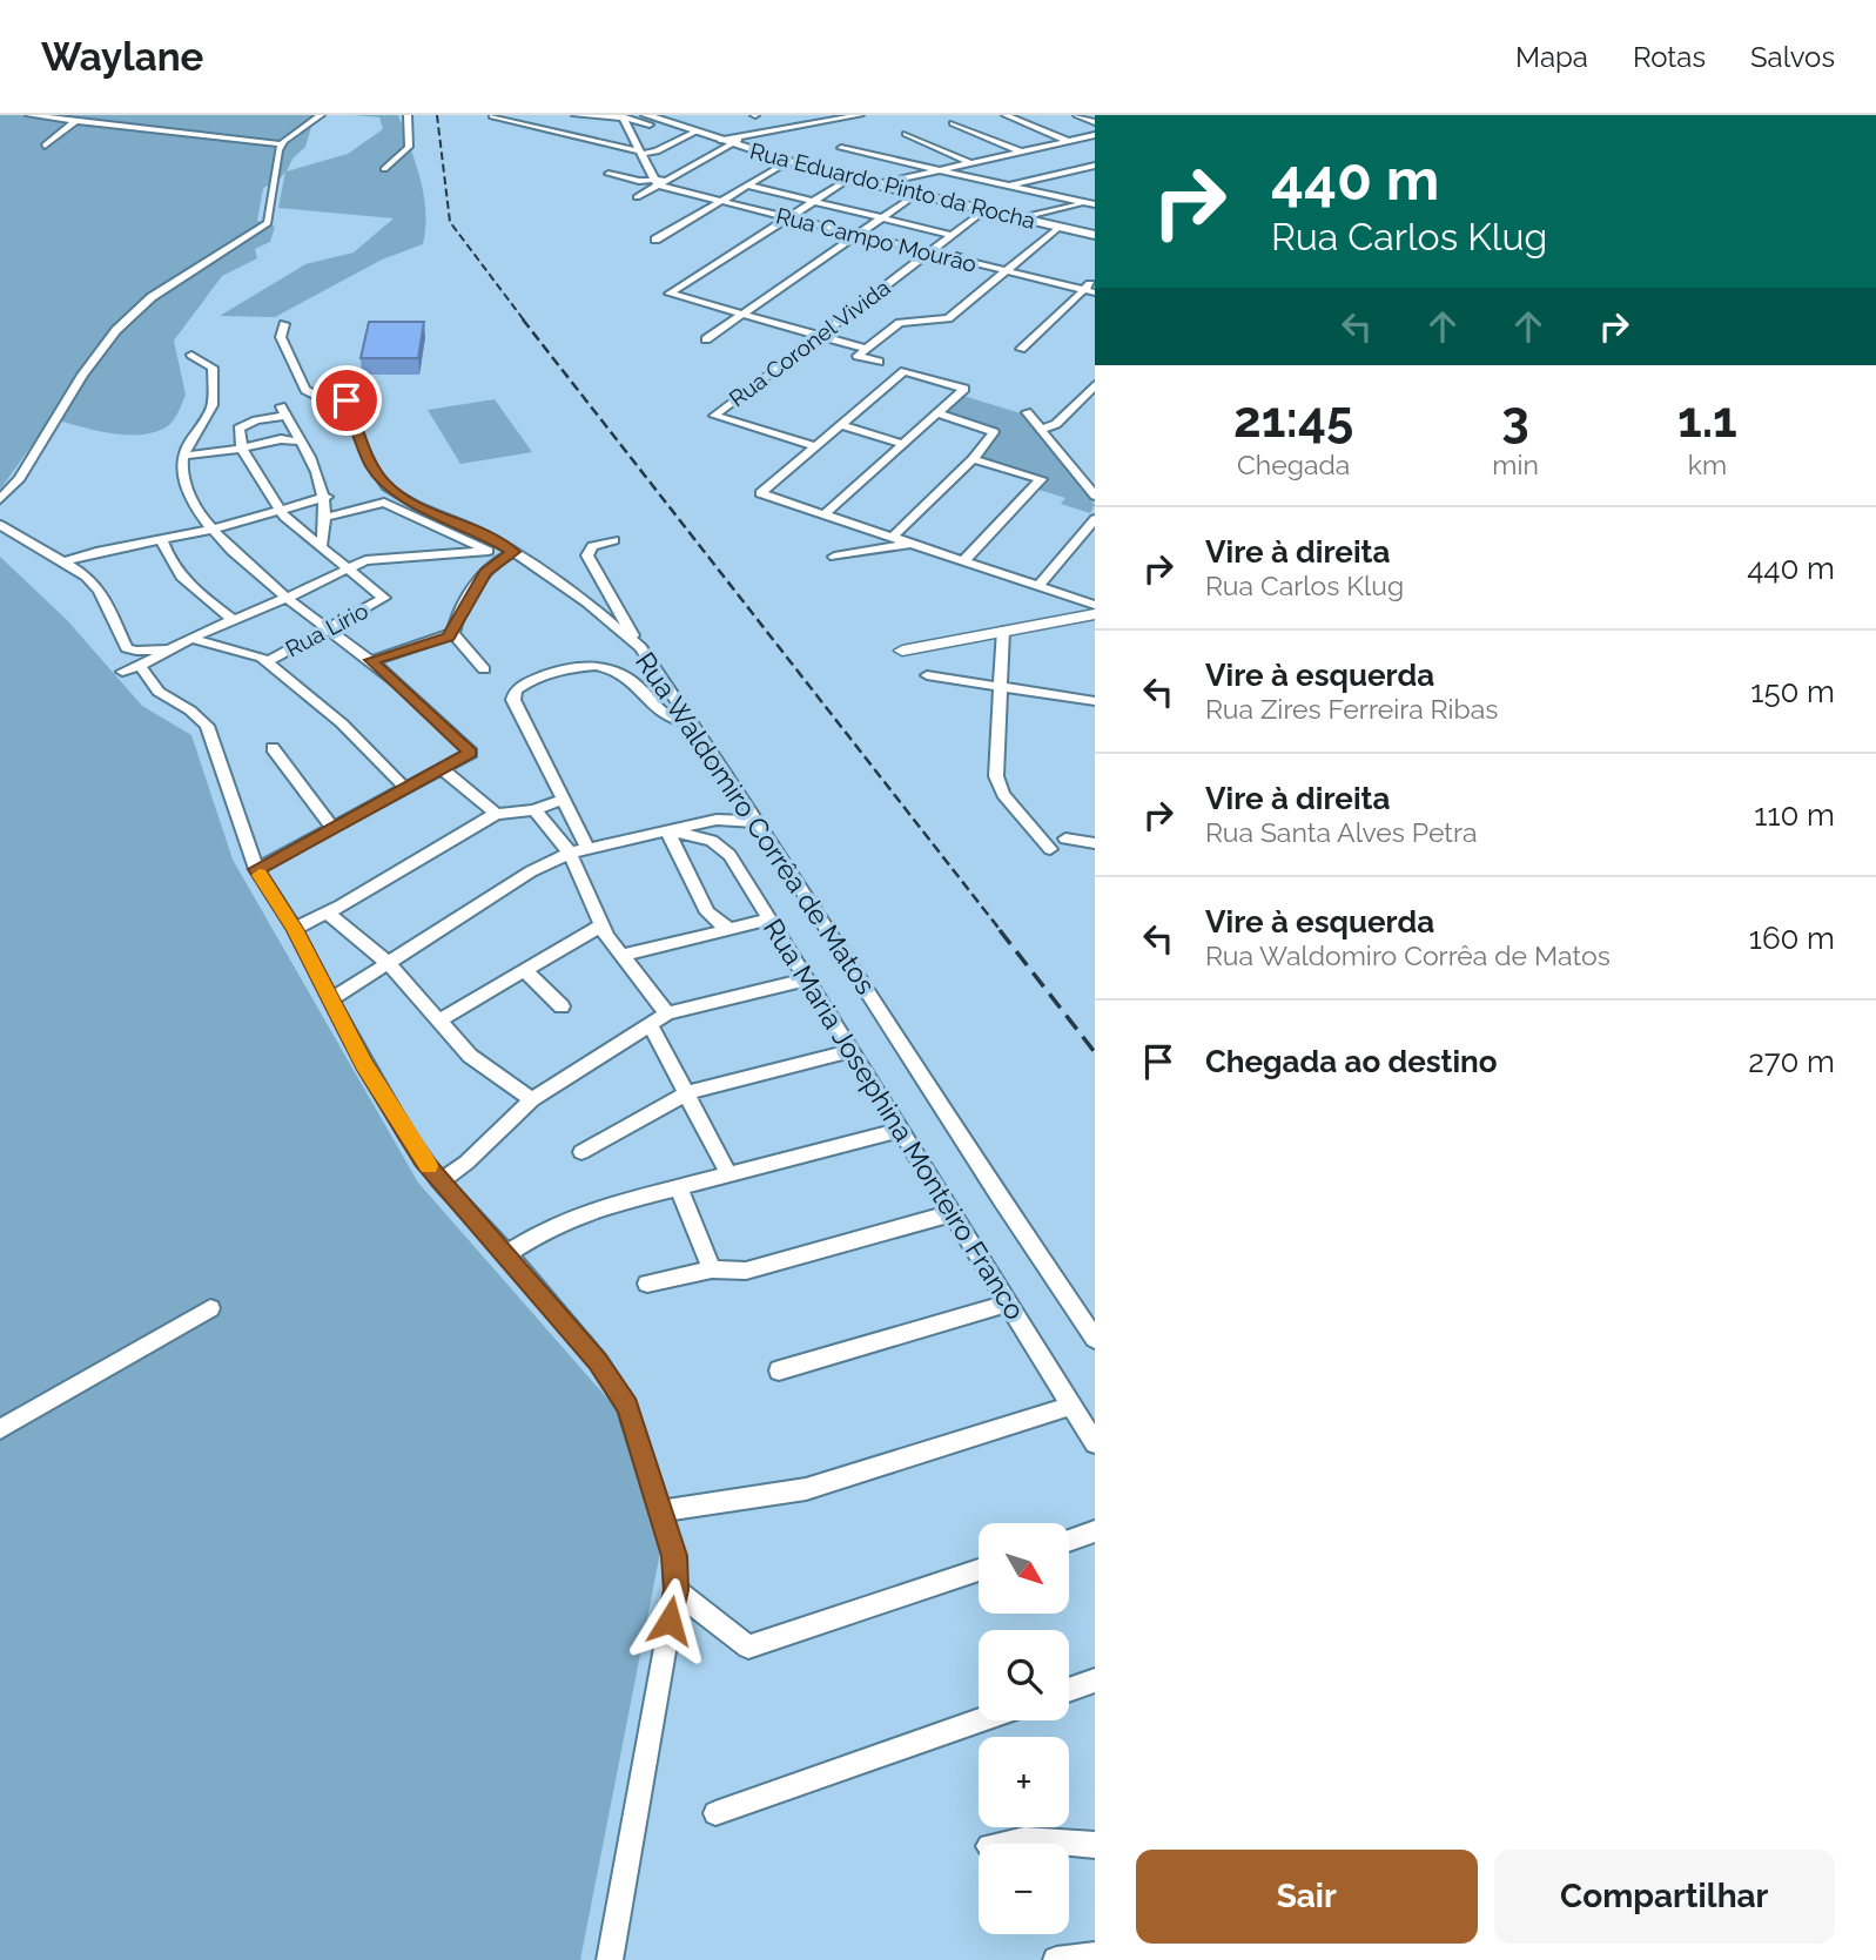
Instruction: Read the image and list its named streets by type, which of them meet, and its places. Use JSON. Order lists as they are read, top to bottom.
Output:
{
  "streets": {
    "main road": ["Rua Eduardo Pinto da Rocha"],
    "street": [
      "Rua Campo Mourão",
      "Rua Coronel Vivida",
      "Rua Lírio",
      "Rua Waldomiro Corrêa de Matos",
      "Rua Maria Josephina Monteiro Franco"
    ]
  },
  "crossings": [
    ["Rua Eduardo Pinto da Rocha", "Rua Coronel Vivida"],
    ["Rua Campo Mourão", "Rua Coronel Vivida"]
  ],
  "north": "bottom right",
  "page": {
    "header": "Waylane",
    "nav": ["Mapa", "Rotas", "Salvos"],
    "turn": ["440 m", "Rua Carlos Klug"],
    "eta": [
      "21:45",
      "Chegada",
      "3",
      "min",
      "1.1",
      "km"
    ],
    "list": [
      {
        "name": "Vire à direita",
        "note": "Rua Carlos Klug",
        "value": "440 m"
      },
      {
        "name": "Vire à esquerda",
        "note": "Rua Zires Ferreira Ribas",
        "value": "150 m"
      },
      {
        "name": "Vire à direita",
        "note": "Rua Santa Alves Petra",
        "value": "110 m"
      },
      {
        "name": "Vire à esquerda",
        "note": "Rua Waldomiro Corrêa de Matos",
        "value": "160 m"
      },
      {
        "name": "Chegada ao destino",
        "value": "270 m"
      }
    ],
    "map_buttons": ["+", "−"],
    "buttons": ["Sair", "Compartilhar"]
  }
}
